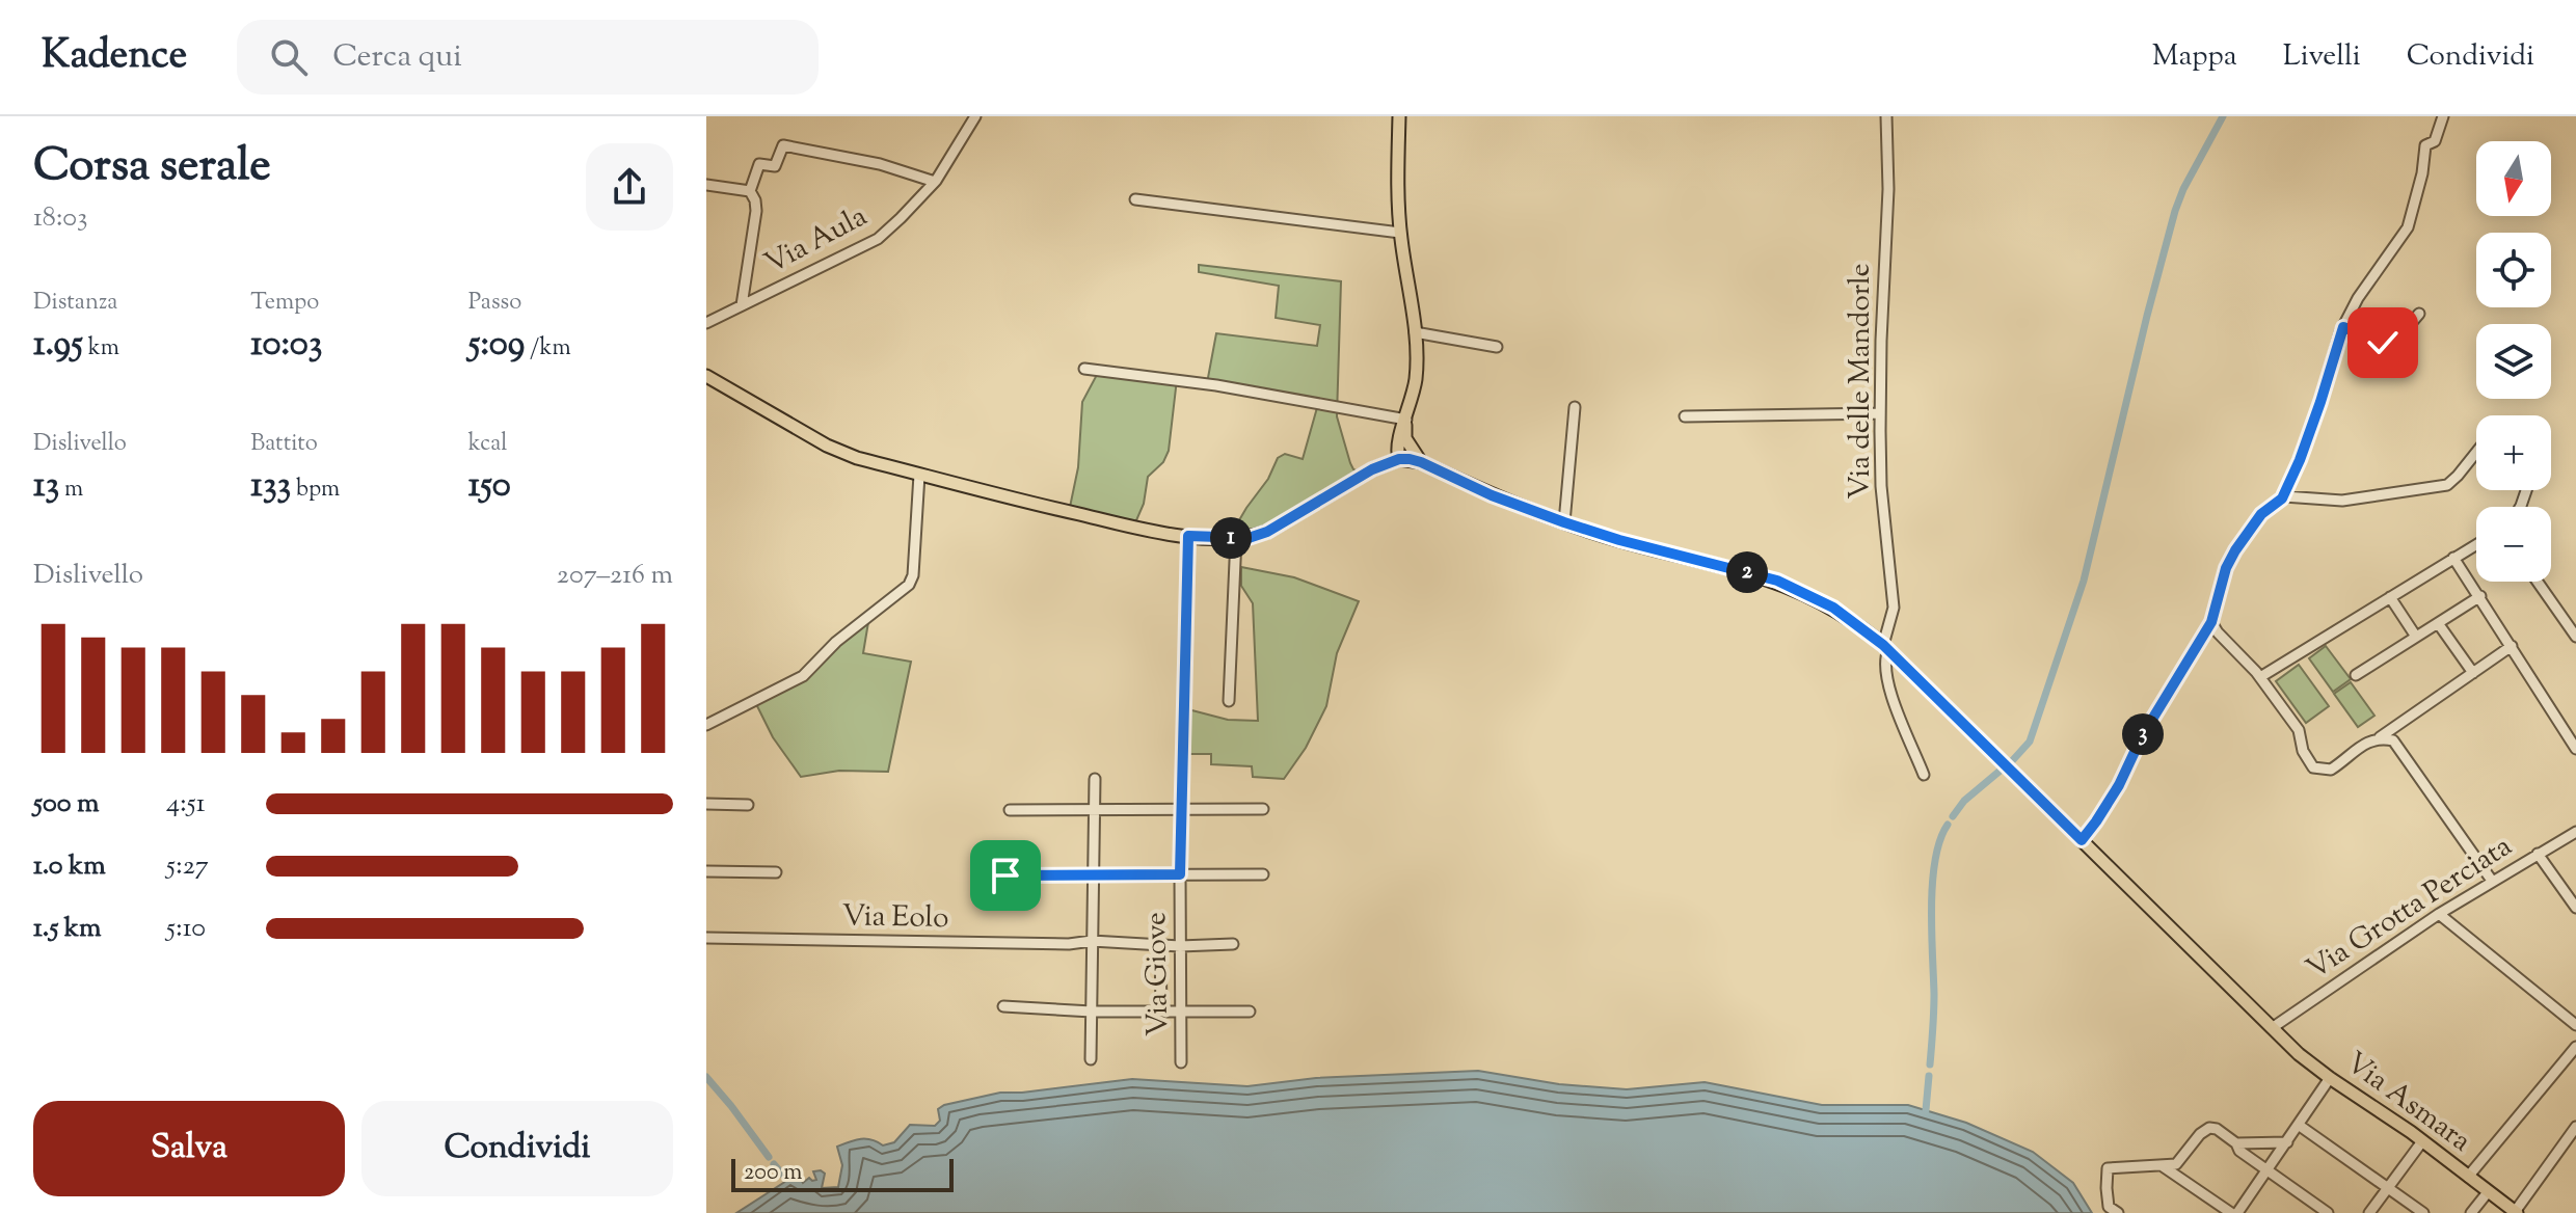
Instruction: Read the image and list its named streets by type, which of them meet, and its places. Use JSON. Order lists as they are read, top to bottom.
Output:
{
  "streets": {
    "main road": ["Via Asmara"],
    "street": [
      "Via Aula",
      "Via delle Mandorle",
      "Via Grotta Perciata",
      "Via Eolo",
      "Via Giove"
    ]
  },
  "crossings": [
    ["Via delle Mandorle", "Via Asmara"],
    ["Via Grotta Perciata", "Via Asmara"],
    ["Via Eolo", "Via Giove"]
  ],
  "scale_bar": "200 m",
  "north": "bottom",
  "page": {
    "header": "Kadence",
    "search": "Cerca qui",
    "nav": ["Mappa", "Livelli", "Condividi"],
    "heading": ["Corsa serale", "18:03"],
    "map_buttons": ["+", "−"],
    "stats": [
      ["Distanza", "1.95 km"],
      ["Tempo", "10:03"],
      ["Passo", "5:09 /km"],
      ["Dislivello", "13 m"],
      ["Battito", "133 bpm"],
      ["kcal", "150"]
    ],
    "pins": ["1", "2", "3"],
    "chart": ["Dislivello", "207–216 m"],
    "list": [
      {
        "name": "500 m",
        "note": "4:51"
      },
      {
        "name": "1.0 km",
        "note": "5:27"
      },
      {
        "name": "1.5 km",
        "note": "5:10"
      }
    ],
    "buttons": ["Salva", "Condividi"],
    "scale": "200 m"
  }
}
